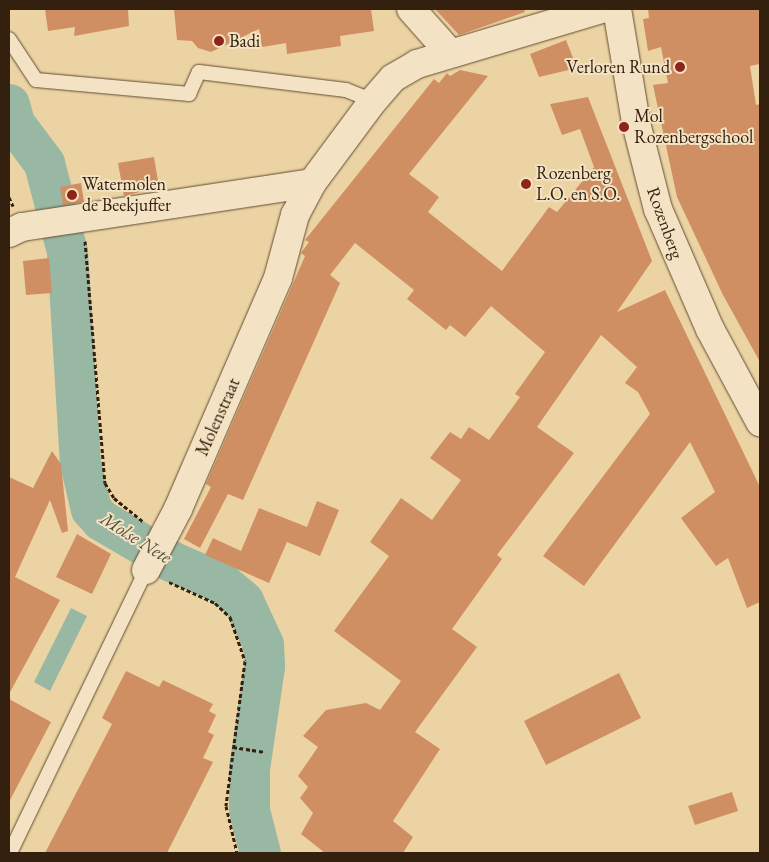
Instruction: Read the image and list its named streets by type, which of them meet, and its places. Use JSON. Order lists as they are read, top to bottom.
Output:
{
  "streets": {
    "street": ["Rozenberg", "Molenstraat"]
  },
  "water": ["Molse Nete"],
  "places": [
    "Badi",
    "Verloren Rund",
    "Mol Rozenbergschool",
    "Rozenberg L.O. en S.O.",
    "Watermolen de Beekjuffer"
  ]
}
